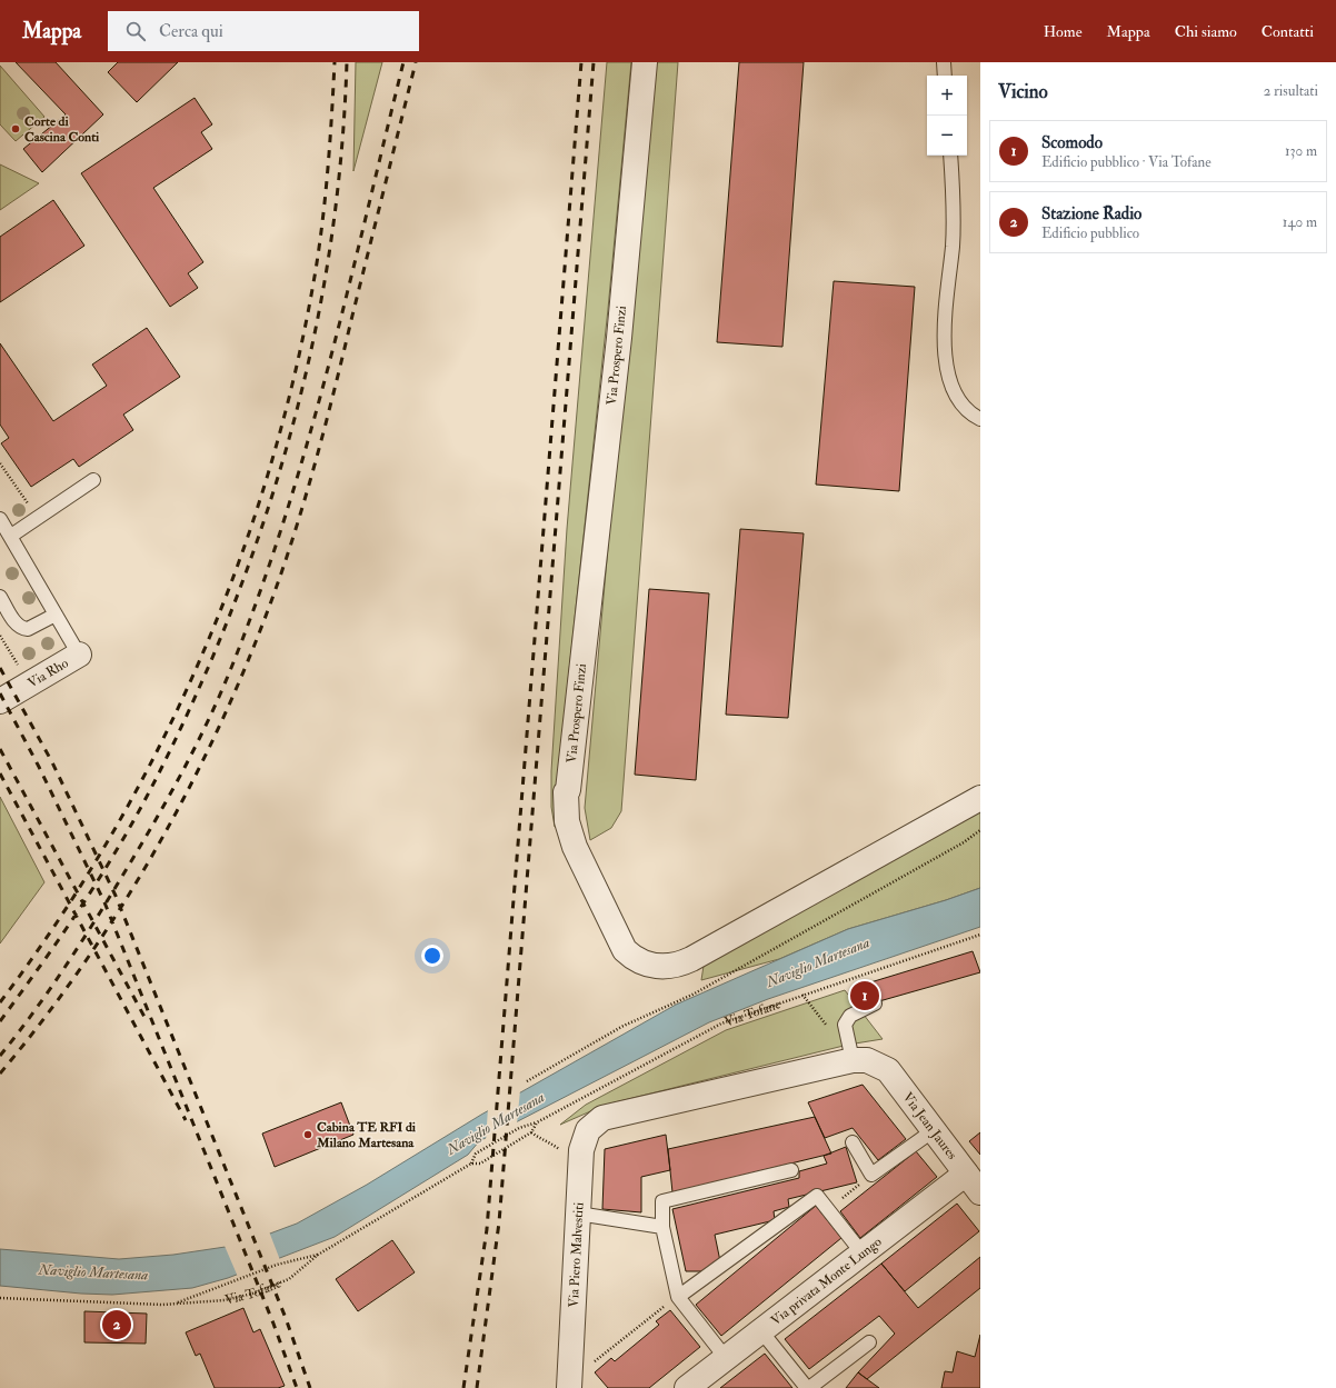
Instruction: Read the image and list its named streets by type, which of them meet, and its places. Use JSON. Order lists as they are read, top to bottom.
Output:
{
  "streets": {
    "street": [
      "Via Prospero Finzi",
      "Via Rho",
      "Via Jean Jaures",
      "Via Piero Malvestiti",
      "Via privata Monte Lungo"
    ],
    "path": ["Via Tofane"]
  },
  "crossings": [
    ["Via Jean Jaures", "Via Piero Malvestiti"],
    ["Via Jean Jaures", "Via privata Monte Lungo"]
  ],
  "water": ["Naviglio Martesana"],
  "places": ["Corte di Cascina Conti", "Cabina TE RFI di Milano Martesana"],
  "page": {
    "header": "Mappa",
    "search": "Cerca qui",
    "nav": [
      "Home",
      "Mappa",
      "Chi siamo",
      "Contatti"
    ],
    "heading": ["Vicino", "2 risultati"],
    "map_buttons": ["+", "−"],
    "list": [
      {
        "mark": "1",
        "name": "Scomodo",
        "note": "Edificio pubblico · Via Tofane",
        "value": "130 m"
      },
      {
        "mark": "2",
        "name": "Stazione Radio",
        "note": "Edificio pubblico",
        "value": "140 m"
      }
    ],
    "pins": ["1", "2"]
  }
}
